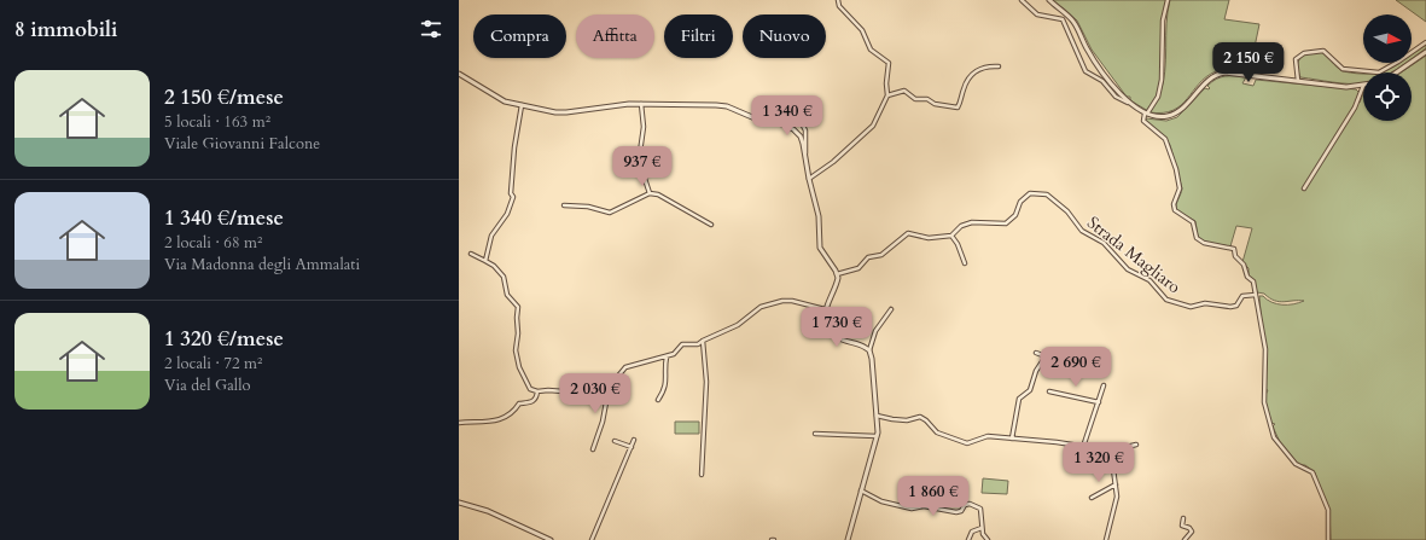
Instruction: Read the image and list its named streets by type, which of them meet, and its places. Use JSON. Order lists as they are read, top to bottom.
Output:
{
  "streets": {
    "street": ["Strada Magliaro"]
  },
  "north": "right",
  "page": {
    "heading": "8 immobili",
    "chip": [
      "Compra",
      "Affitta",
      "Filtri",
      "Nuovo"
    ],
    "price": [
      "2 150 €",
      "1 340 €",
      "937 €",
      "1 730 €",
      "2 690 €",
      "2 030 €",
      "1 320 €",
      "1 860 €"
    ],
    "list": [
      {
        "name": "2 150 €/mese",
        "note": "5 locali · 163 m² · Viale Giovanni Falcone"
      },
      {
        "name": "1 340 €/mese",
        "note": "2 locali · 68 m² · Via Madonna degli Ammalati"
      },
      {
        "name": "1 320 €/mese",
        "note": "2 locali · 72 m² · Via del Gallo"
      }
    ]
  }
}
